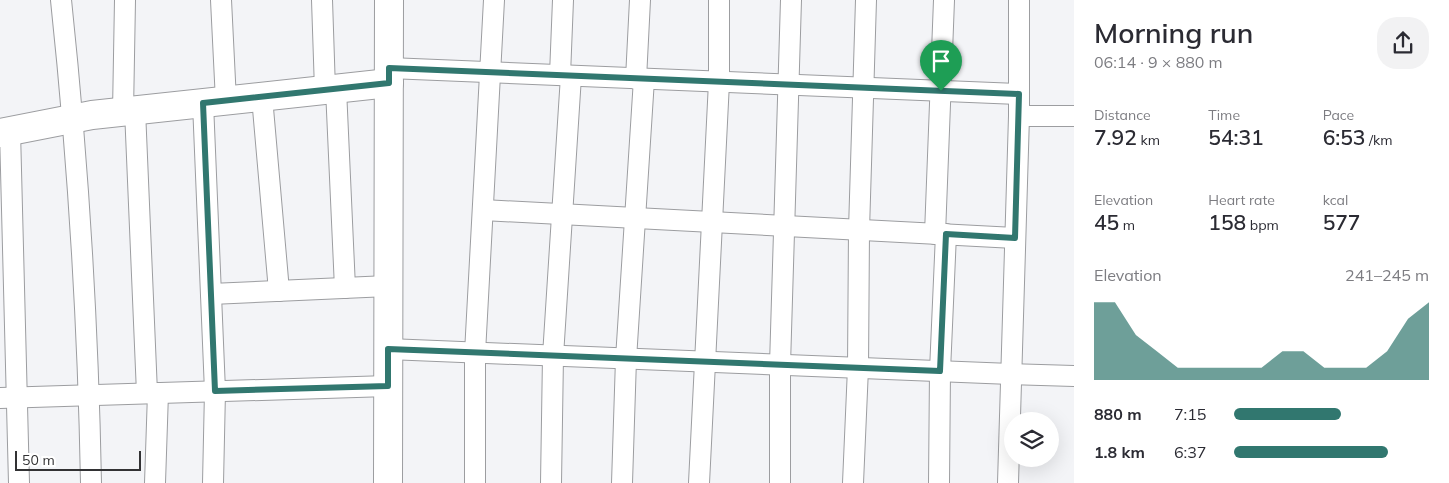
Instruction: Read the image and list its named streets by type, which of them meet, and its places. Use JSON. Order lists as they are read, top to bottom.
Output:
{
  "scale_bar": "50 m",
  "page": {
    "heading": ["Morning run", "06:14 · 9 × 880 m"],
    "stats": [
      ["Distance", "7.92 km"],
      ["Time", "54:31"],
      ["Pace", "6:53 /km"],
      ["Elevation", "45 m"],
      ["Heart rate", "158 bpm"],
      ["kcal", "577"]
    ],
    "chart": ["Elevation", "241–245 m"],
    "list": [
      {
        "name": "880 m",
        "note": "7:15"
      },
      {
        "name": "1.8 km",
        "note": "6:37"
      }
    ],
    "scale": "50 m"
  }
}
